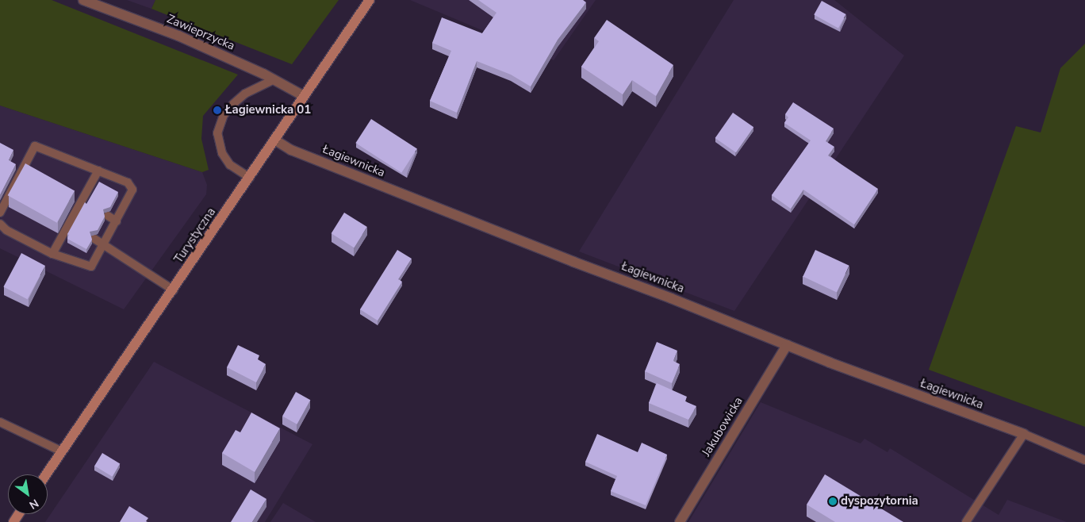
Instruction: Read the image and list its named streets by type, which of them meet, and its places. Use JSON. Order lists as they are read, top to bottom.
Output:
{
  "streets": {
    "main road": ["Turystyczna"],
    "street": ["Zawieprzycka", "Łagiewnicka", "Jakubowicka"]
  },
  "crossings": [
    ["Zawieprzycka", "Turystyczna"],
    ["Łagiewnicka", "Turystyczna"],
    ["Łagiewnicka", "Jakubowicka"]
  ],
  "places": ["Łagiewnicka 01", "dyspozytornia"],
  "north": "bottom right"
}
